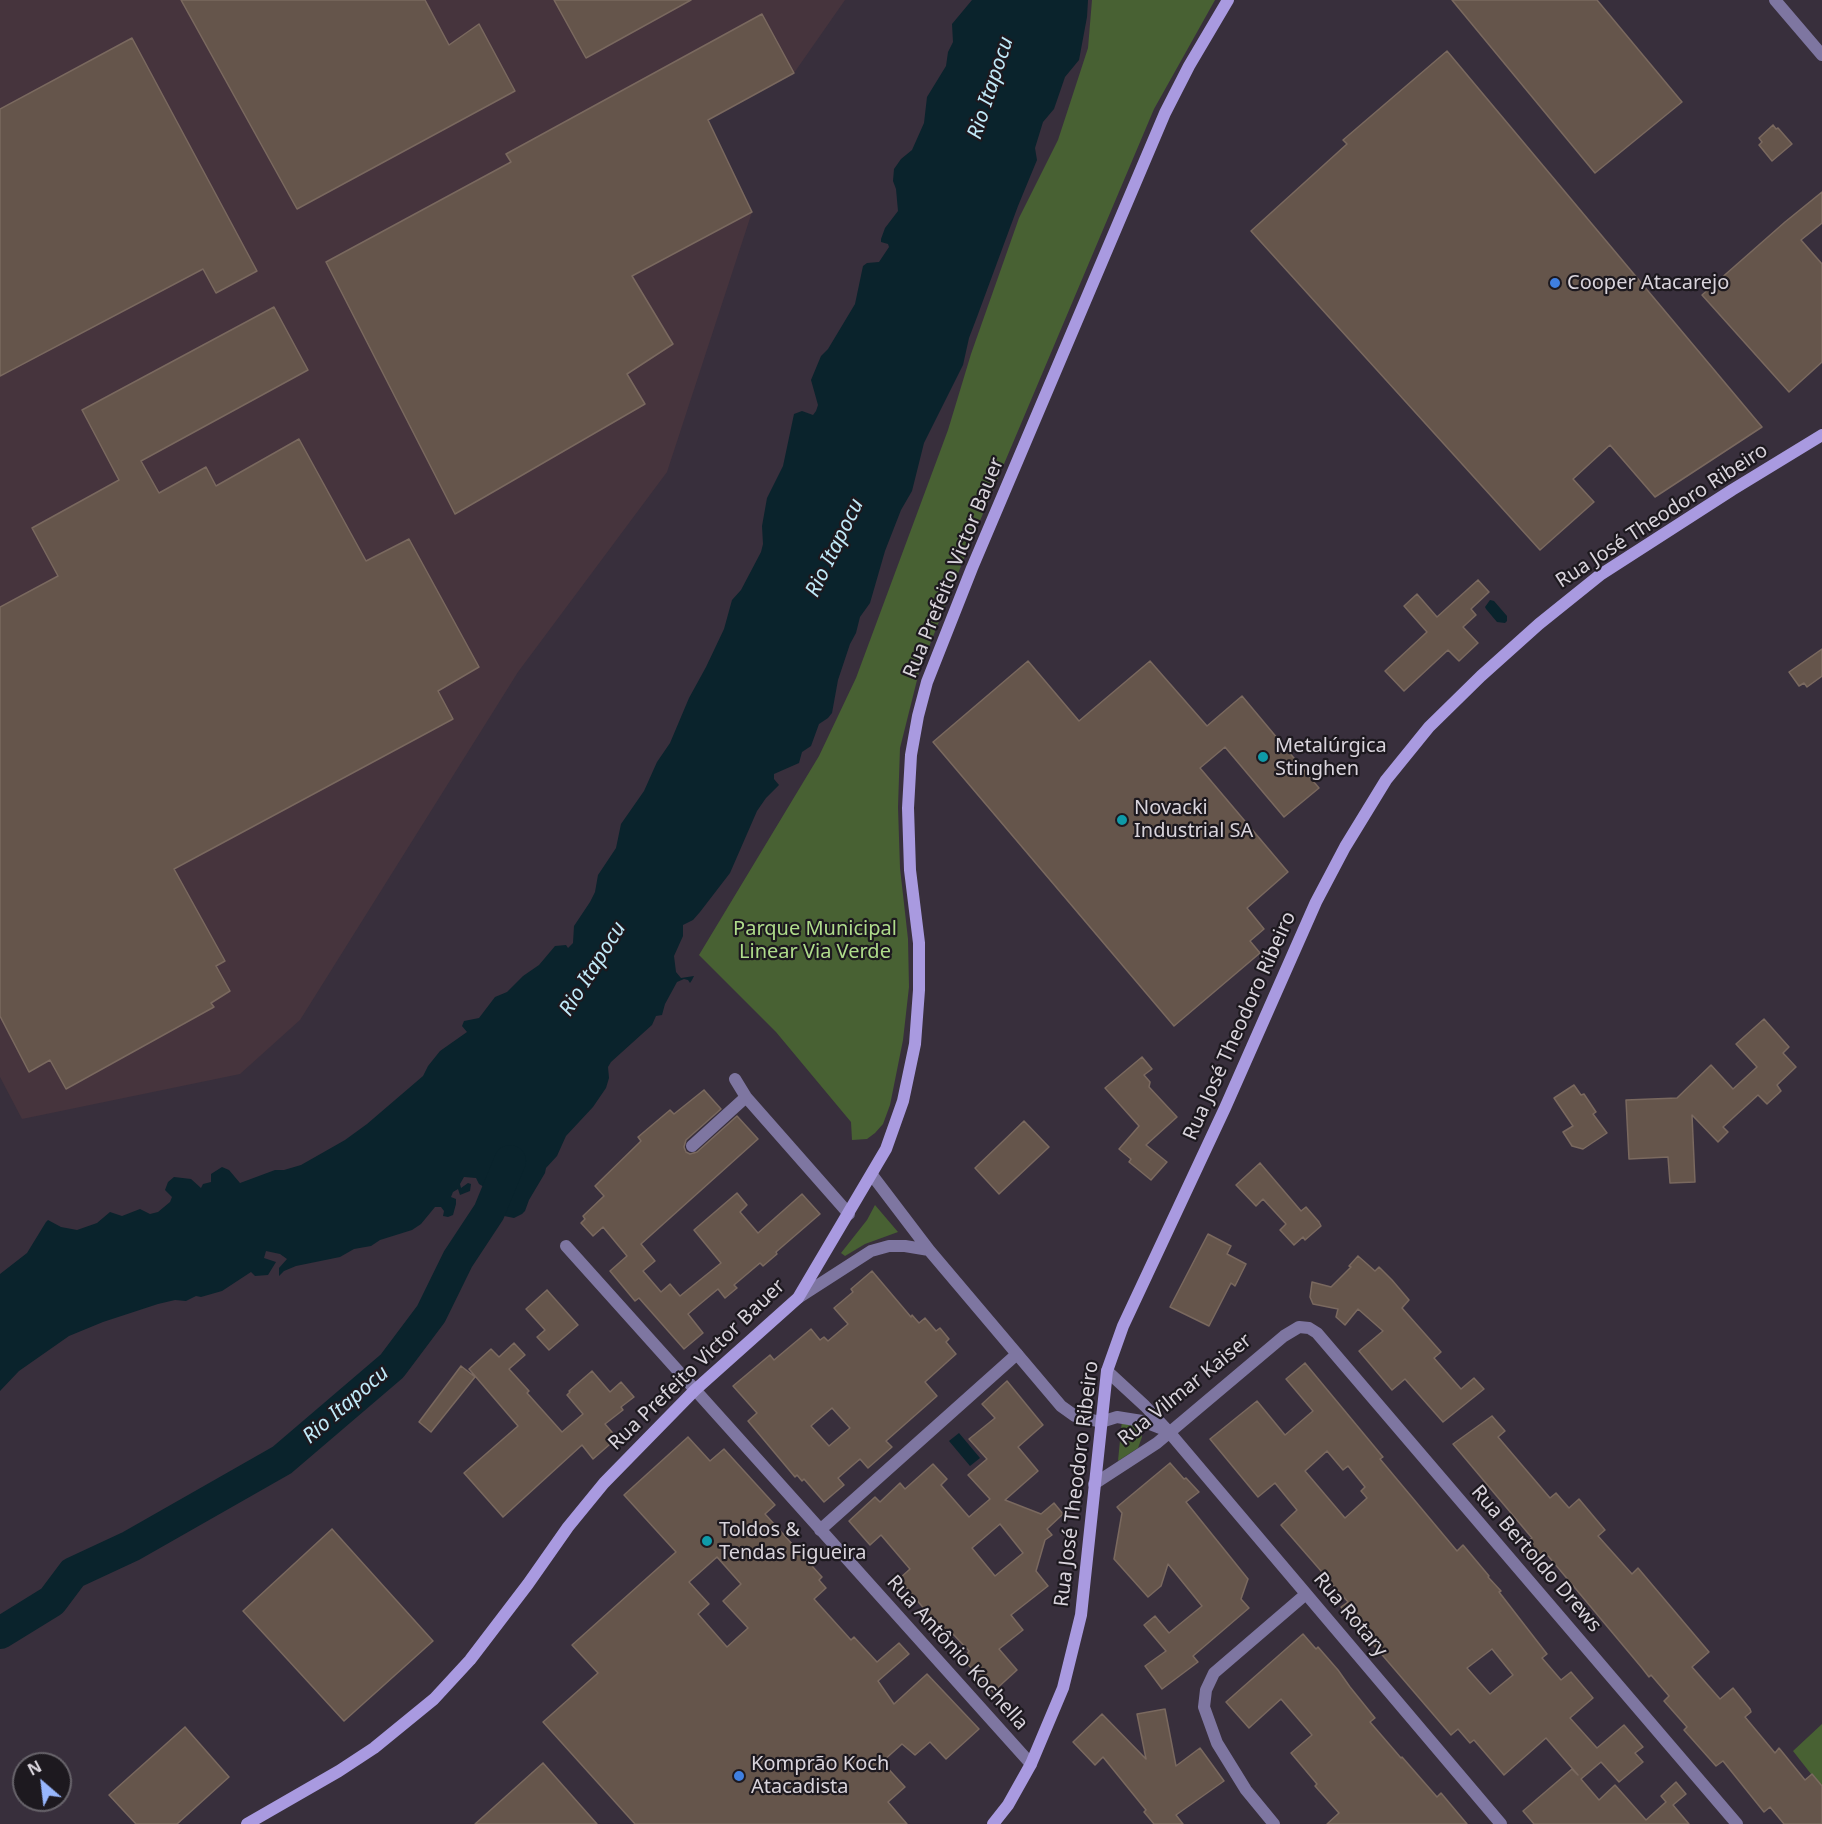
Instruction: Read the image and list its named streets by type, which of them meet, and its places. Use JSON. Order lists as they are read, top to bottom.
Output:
{
  "streets": {
    "main road": ["Rua José Theodoro Ribeiro", "Rua Prefeito Victor Bauer"],
    "street": [
      "Rua Vilmar Kaiser",
      "Rua Bertoldo Drews",
      "Rua Rotary",
      "Rua Antônio Kochella"
    ]
  },
  "crossings": [
    ["Rua José Theodoro Ribeiro", "Rua Vilmar Kaiser"],
    ["Rua José Theodoro Ribeiro", "Rua Rotary"],
    ["Rua José Theodoro Ribeiro", "Rua Antônio Kochella"],
    ["Rua Prefeito Victor Bauer", "Rua Antônio Kochella"],
    ["Rua Vilmar Kaiser", "Rua Bertoldo Drews"],
    ["Rua Vilmar Kaiser", "Rua Rotary"]
  ],
  "water": ["Rio Itapocu"],
  "parks": ["Parque Municipal Linear Via Verde"],
  "places": [
    "Cooper Atacarejo",
    "Metalúrgica Stinghen",
    "Novacki Industrial SA",
    "Toldos & Tendas Figueira",
    "Komprão Koch Atacadista"
  ],
  "north": "top left"
}
